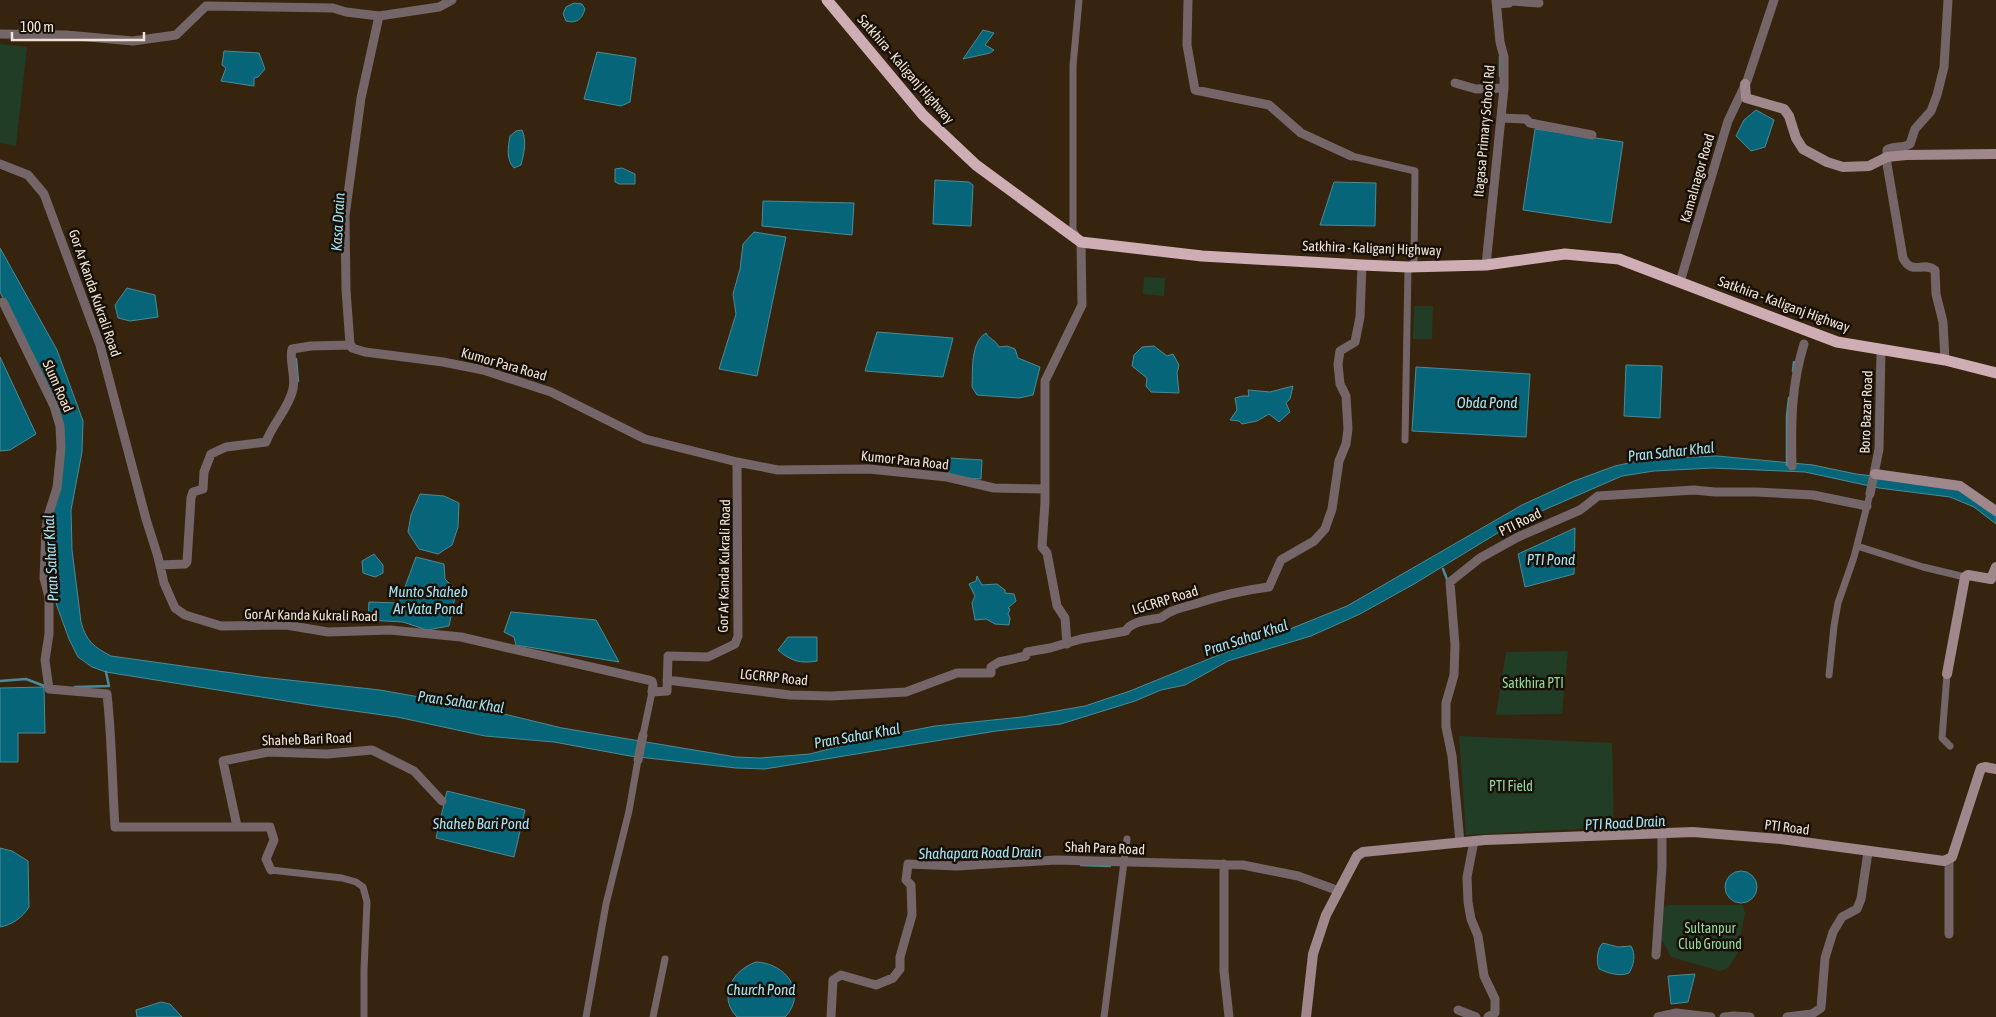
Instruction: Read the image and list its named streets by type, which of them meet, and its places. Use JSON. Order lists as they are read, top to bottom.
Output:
{
  "streets": {
    "highway": ["Satkhira - Kaliganj Highway"],
    "main road": ["PTI Road"],
    "street": [
      "Itagasa Primary School Rd",
      "Kamalnagor Road",
      "Gor Ar Kanda Kukrali Road",
      "Kumor Para Road",
      "Slum Road",
      "Boro Bazar Road",
      "LGCRRP Road",
      "Shaheb Bari Road",
      "Shah Para Road"
    ]
  },
  "crossings": [
    ["Satkhira - Kaliganj Highway", "Itagasa Primary School Rd"],
    ["Satkhira - Kaliganj Highway", "Kamalnagor Road"],
    ["Satkhira - Kaliganj Highway", "Boro Bazar Road"],
    ["Satkhira - Kaliganj Highway", "LGCRRP Road"],
    ["Gor Ar Kanda Kukrali Road", "Kumor Para Road"],
    ["Gor Ar Kanda Kukrali Road", "LGCRRP Road"],
    ["Slum Road", "Shaheb Bari Road"],
    ["PTI Road", "Shah Para Road"]
  ],
  "water": [
    "Kasa Drain",
    "Obda Pond",
    "Pran Sahar Khal",
    "PTI Pond",
    "Munto Shaheb Ar Vata Pond",
    "PTI Road Drain",
    "Shaheb Bari Pond",
    "Shahapara Road Drain",
    "Church Pond"
  ],
  "parks": ["Satkhira PTI", "PTI Field", "Sultanpur Club Ground"],
  "scale_bar": "100 m"
}
